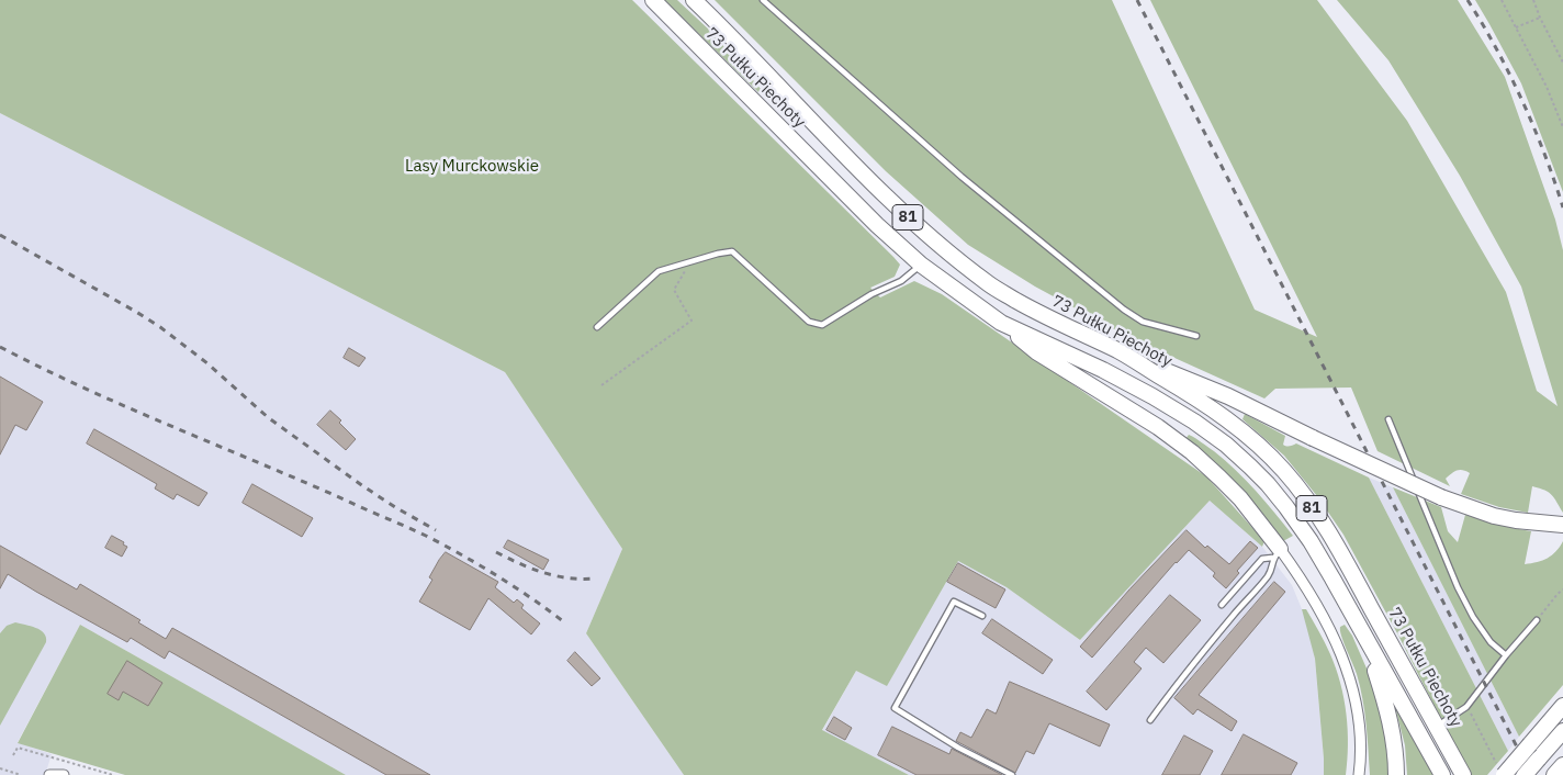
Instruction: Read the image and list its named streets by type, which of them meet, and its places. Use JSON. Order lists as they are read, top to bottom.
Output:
{
  "streets": {
    "main road": ["73 Pułku Piechoty", "81"]
  },
  "parks": ["Lasy Murckowskie"]
}
